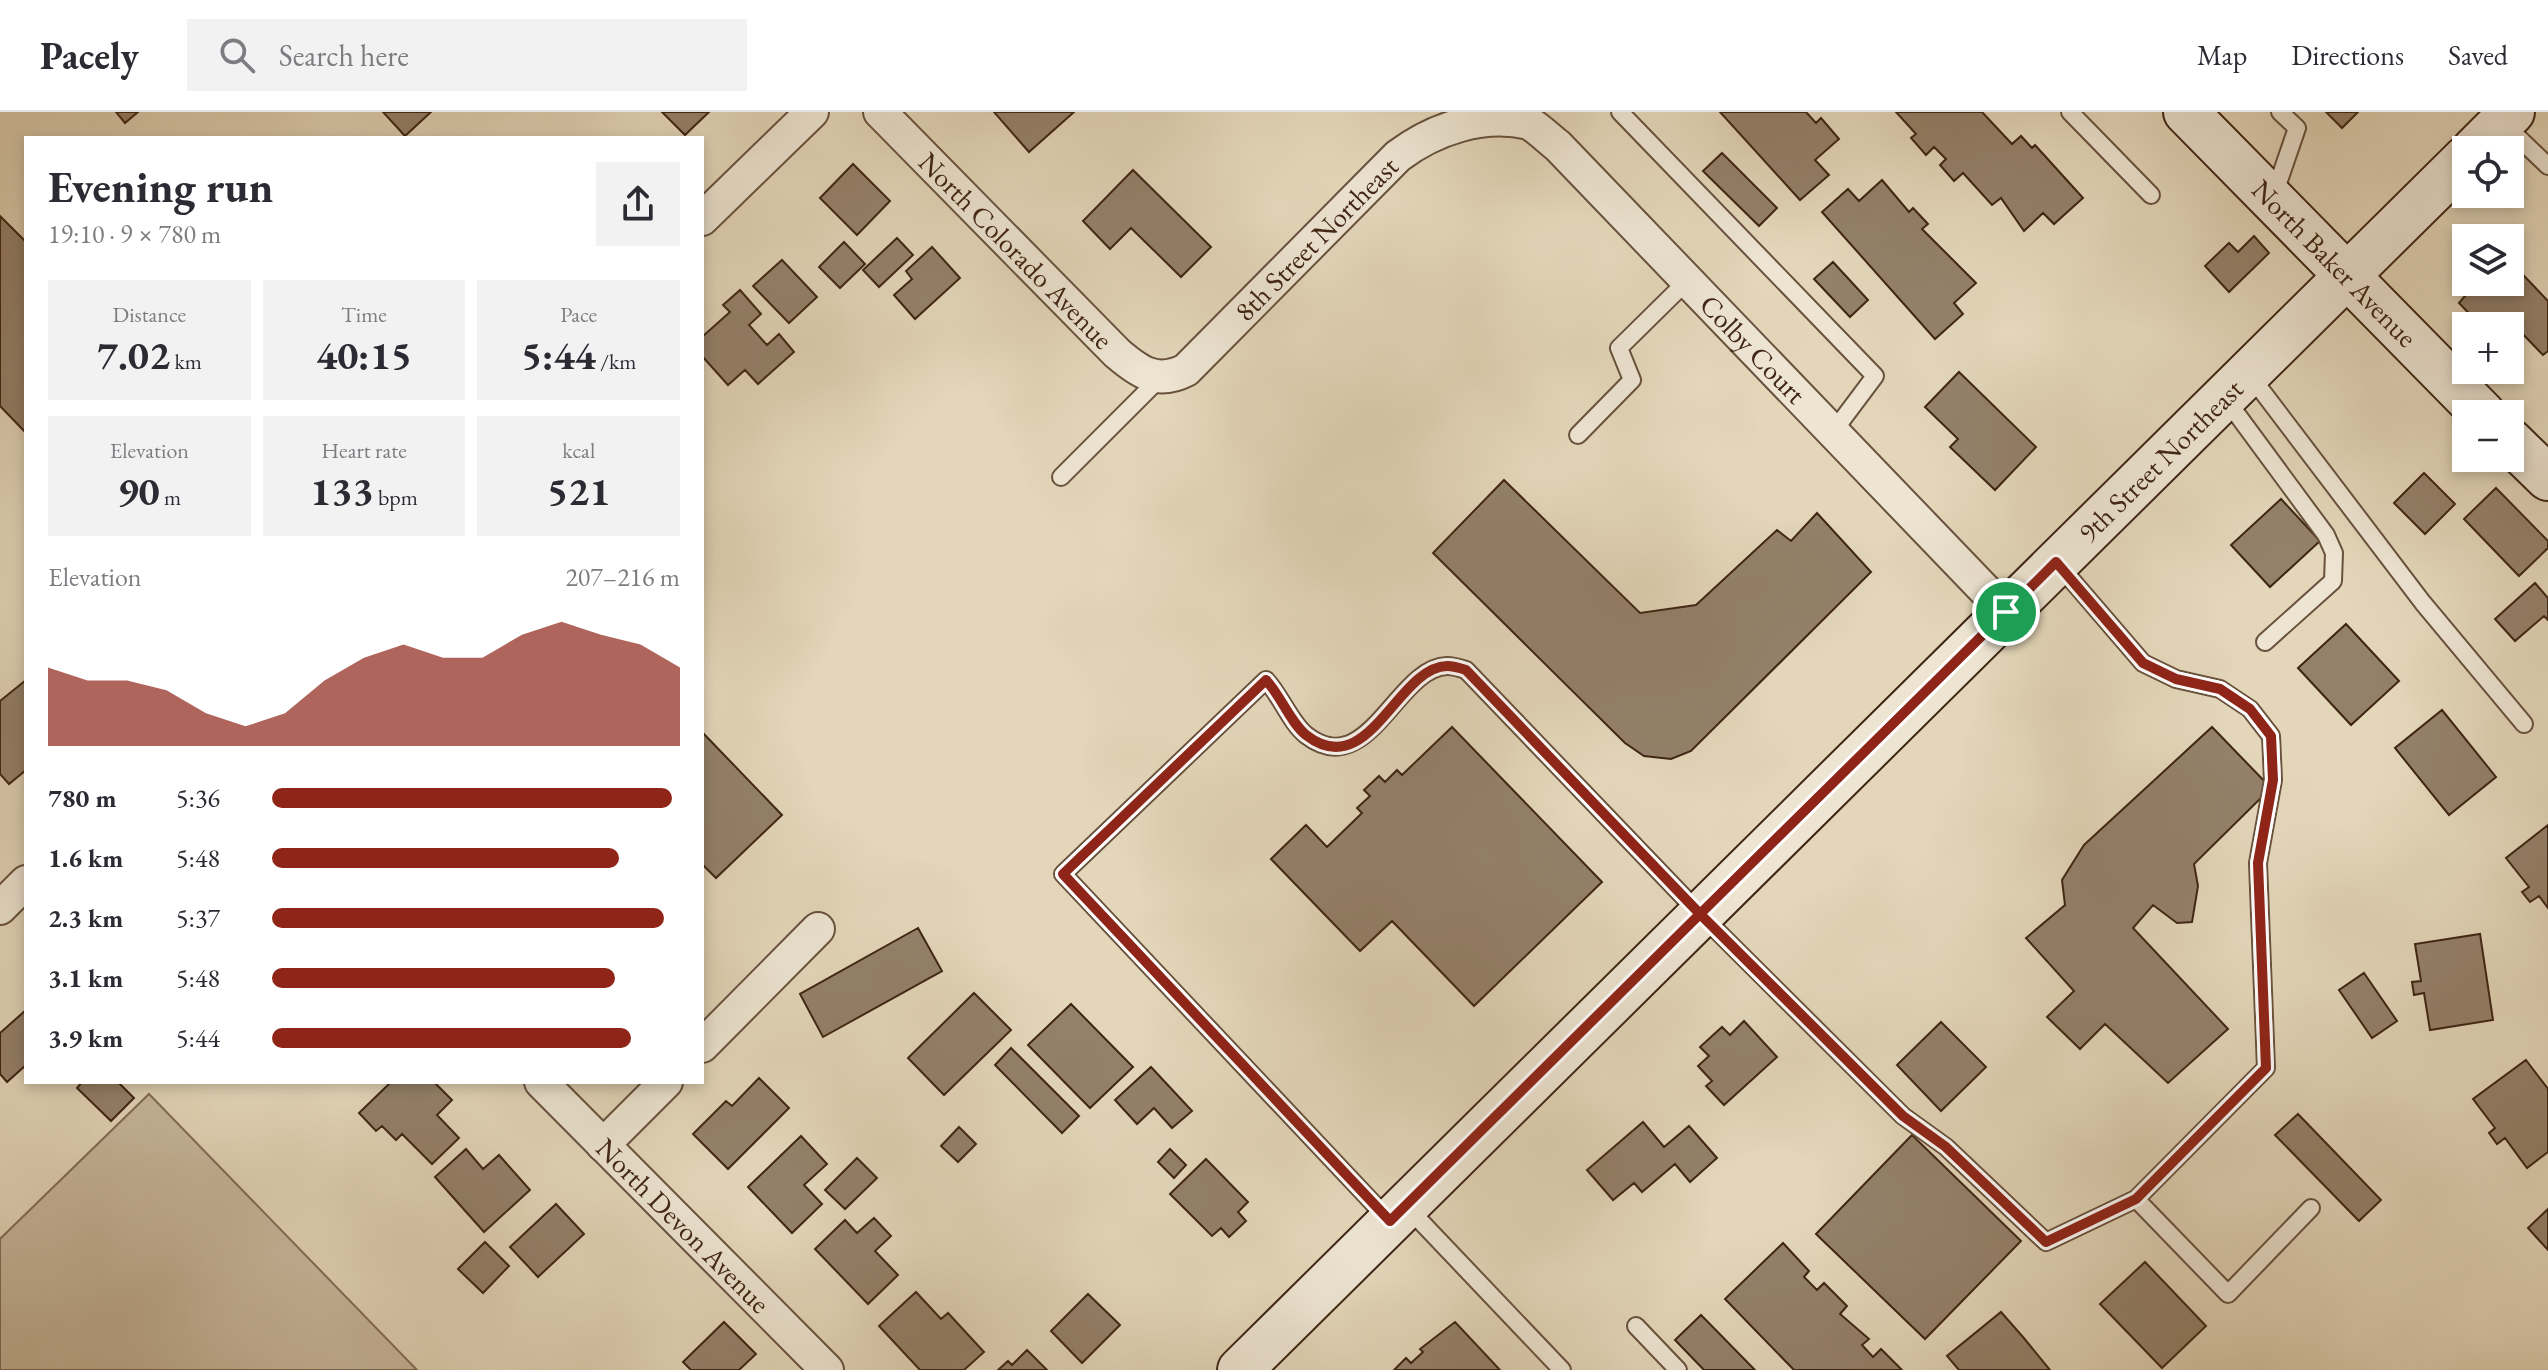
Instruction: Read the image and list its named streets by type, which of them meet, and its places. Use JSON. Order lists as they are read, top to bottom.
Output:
{
  "streets": {
    "main road": ["North Baker Avenue", "9th Street Northeast"],
    "street": [
      "8th Street Northeast",
      "North Colorado Avenue",
      "Colby Court",
      "North Devon Avenue"
    ]
  },
  "crossings": [
    ["8th Street Northeast", "North Colorado Avenue"],
    ["8th Street Northeast", "Colby Court"],
    ["North Baker Avenue", "9th Street Northeast"],
    ["Colby Court", "9th Street Northeast"]
  ],
  "page": {
    "header": "Pacely",
    "search": "Search here",
    "nav": ["Map", "Directions", "Saved"],
    "map_buttons": ["+", "−"],
    "heading": ["Evening run", "19:10 · 9 × 780 m"],
    "stats": [
      ["Distance", "7.02 km"],
      ["Time", "40:15"],
      ["Pace", "5:44 /km"],
      ["Elevation", "90 m"],
      ["Heart rate", "133 bpm"],
      ["kcal", "521"]
    ],
    "chart": ["Elevation", "207–216 m"],
    "list": [
      {
        "name": "780 m",
        "note": "5:36"
      },
      {
        "name": "1.6 km",
        "note": "5:48"
      },
      {
        "name": "2.3 km",
        "note": "5:37"
      },
      {
        "name": "3.1 km",
        "note": "5:48"
      },
      {
        "name": "3.9 km",
        "note": "5:44"
      }
    ]
  }
}
